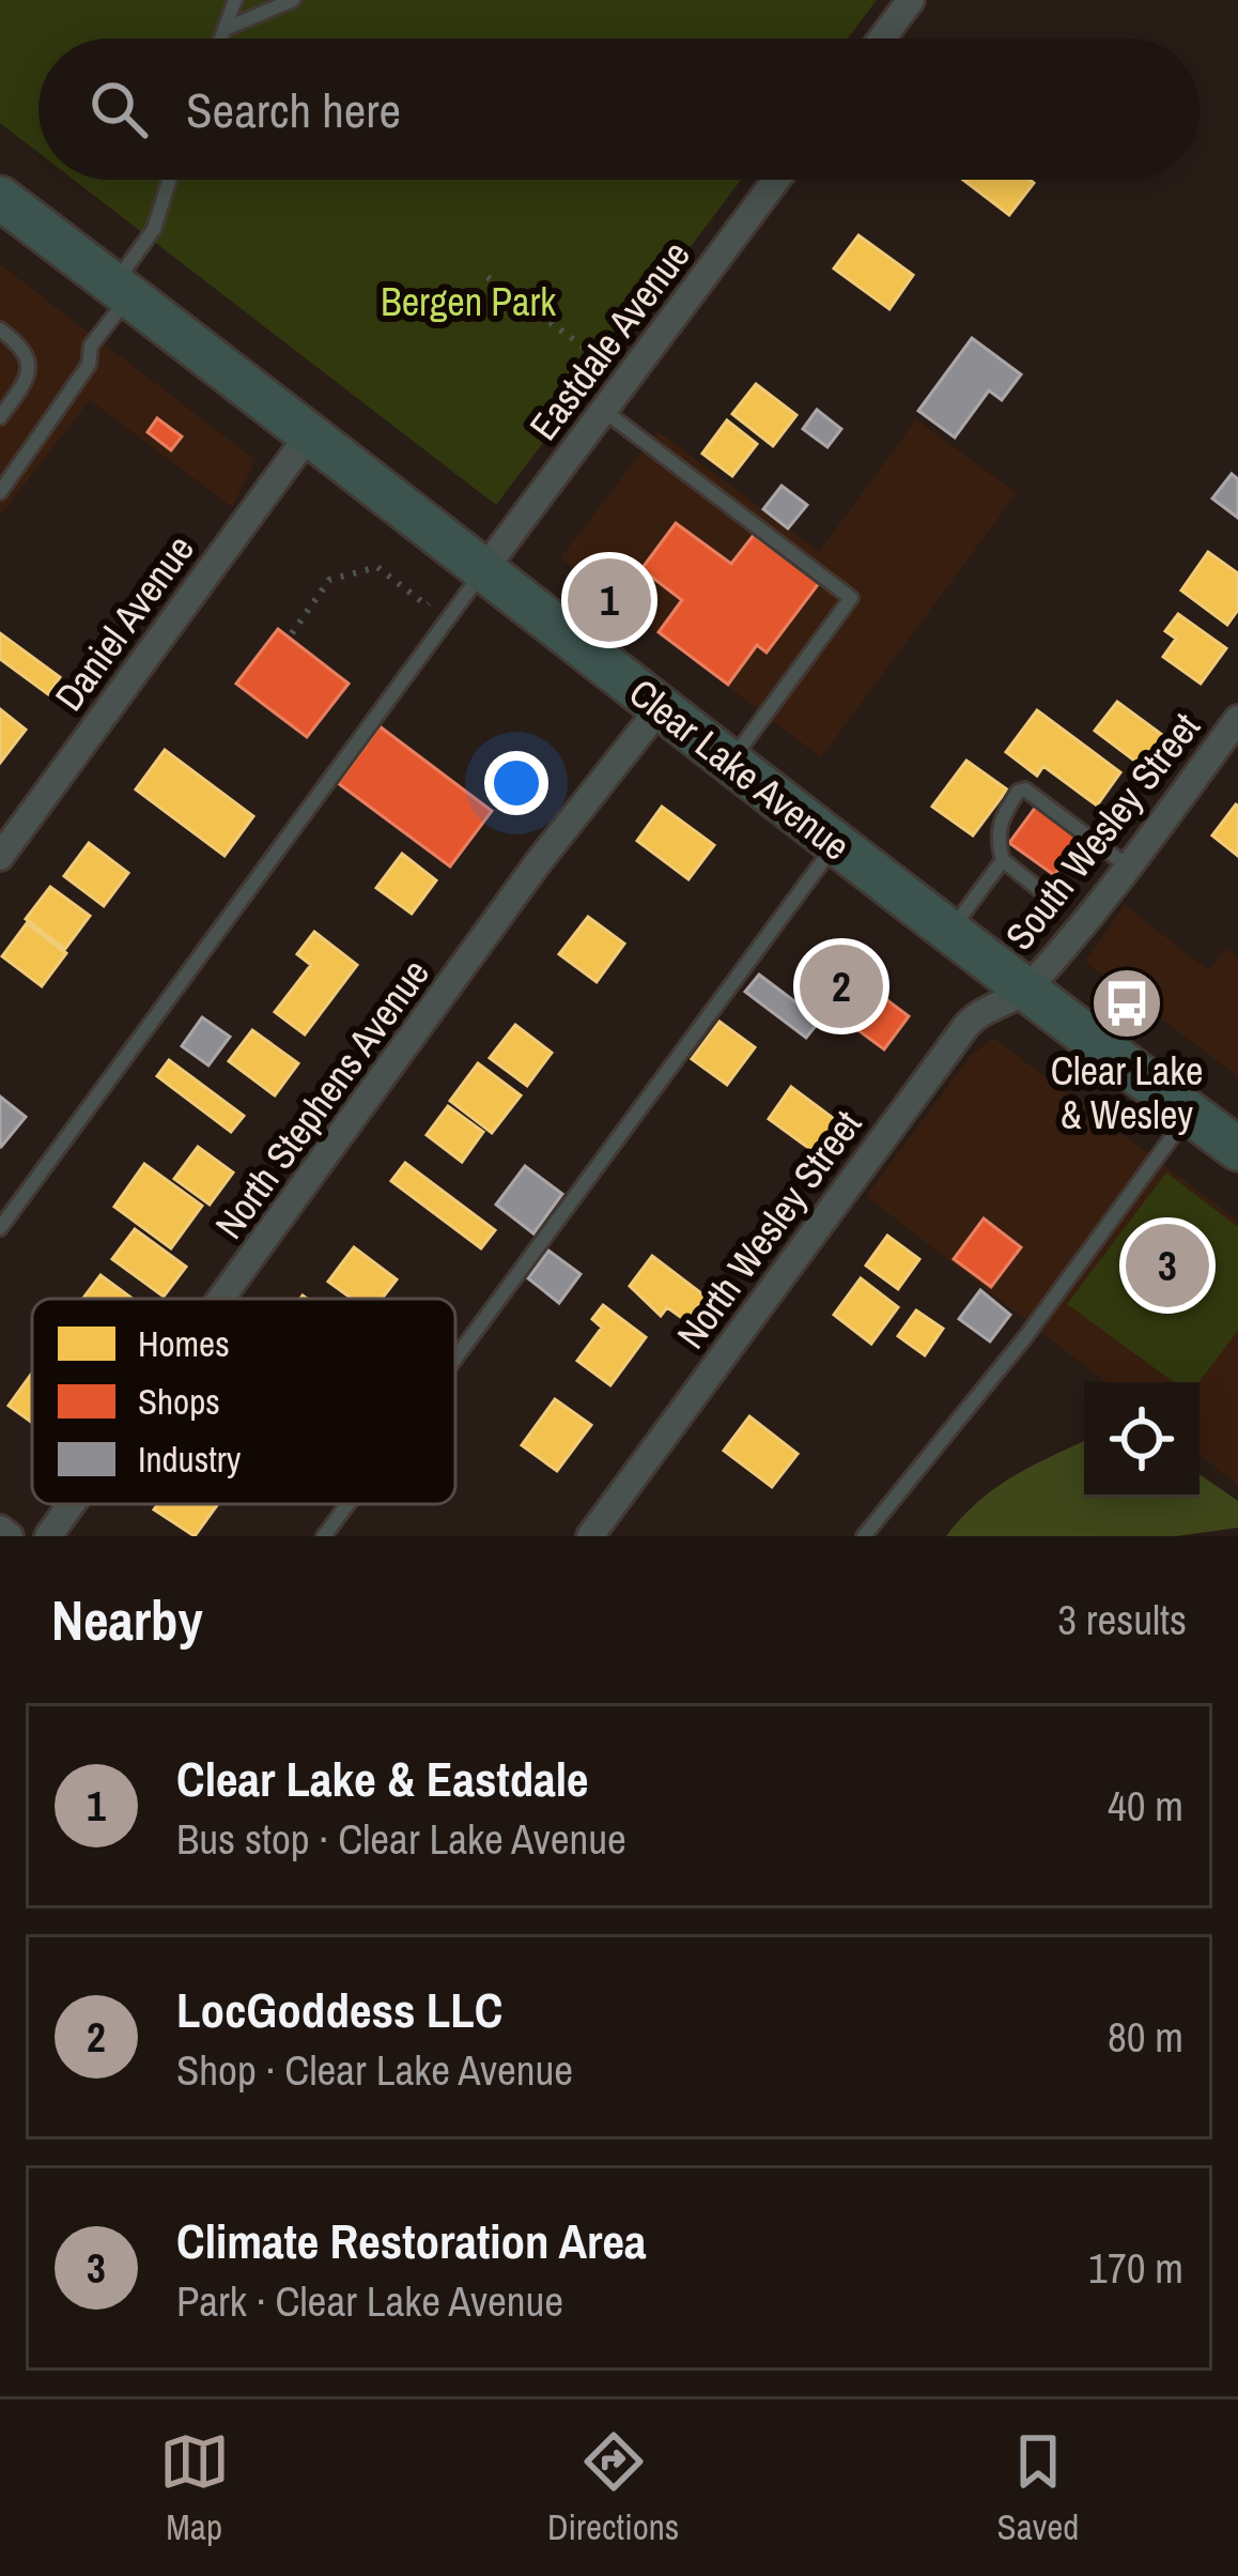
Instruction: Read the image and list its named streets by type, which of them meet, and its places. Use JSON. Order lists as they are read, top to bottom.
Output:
{
  "streets": {
    "main road": ["Clear Lake Avenue"],
    "street": [
      "Eastdale Avenue",
      "Daniel Avenue",
      "South Wesley Street",
      "North Stephens Avenue",
      "North Wesley Street"
    ]
  },
  "crossings": [
    ["Eastdale Avenue", "Clear Lake Avenue"],
    ["Daniel Avenue", "Clear Lake Avenue"],
    ["Clear Lake Avenue", "South Wesley Street"],
    ["Clear Lake Avenue", "North Stephens Avenue"],
    ["Clear Lake Avenue", "North Wesley Street"],
    ["South Wesley Street", "North Wesley Street"]
  ],
  "parks": ["Bergen Park"],
  "places": {
    "bus stop": ["Clear Lake & Wesley"]
  },
  "legend": ["Homes", "Shops", "Industry"],
  "page": {
    "search": "Search here",
    "pins": ["1", "2", "3"],
    "heading": ["Nearby", "3 results"],
    "list": [
      {
        "mark": "1",
        "name": "Clear Lake & Eastdale",
        "note": "Bus stop · Clear Lake Avenue",
        "value": "40 m"
      },
      {
        "mark": "2",
        "name": "LocGoddess LLC",
        "note": "Shop · Clear Lake Avenue",
        "value": "80 m"
      },
      {
        "mark": "3",
        "name": "Climate Restoration Area",
        "note": "Park · Clear Lake Avenue",
        "value": "170 m"
      }
    ],
    "nav": ["Map", "Directions", "Saved"]
  }
}
